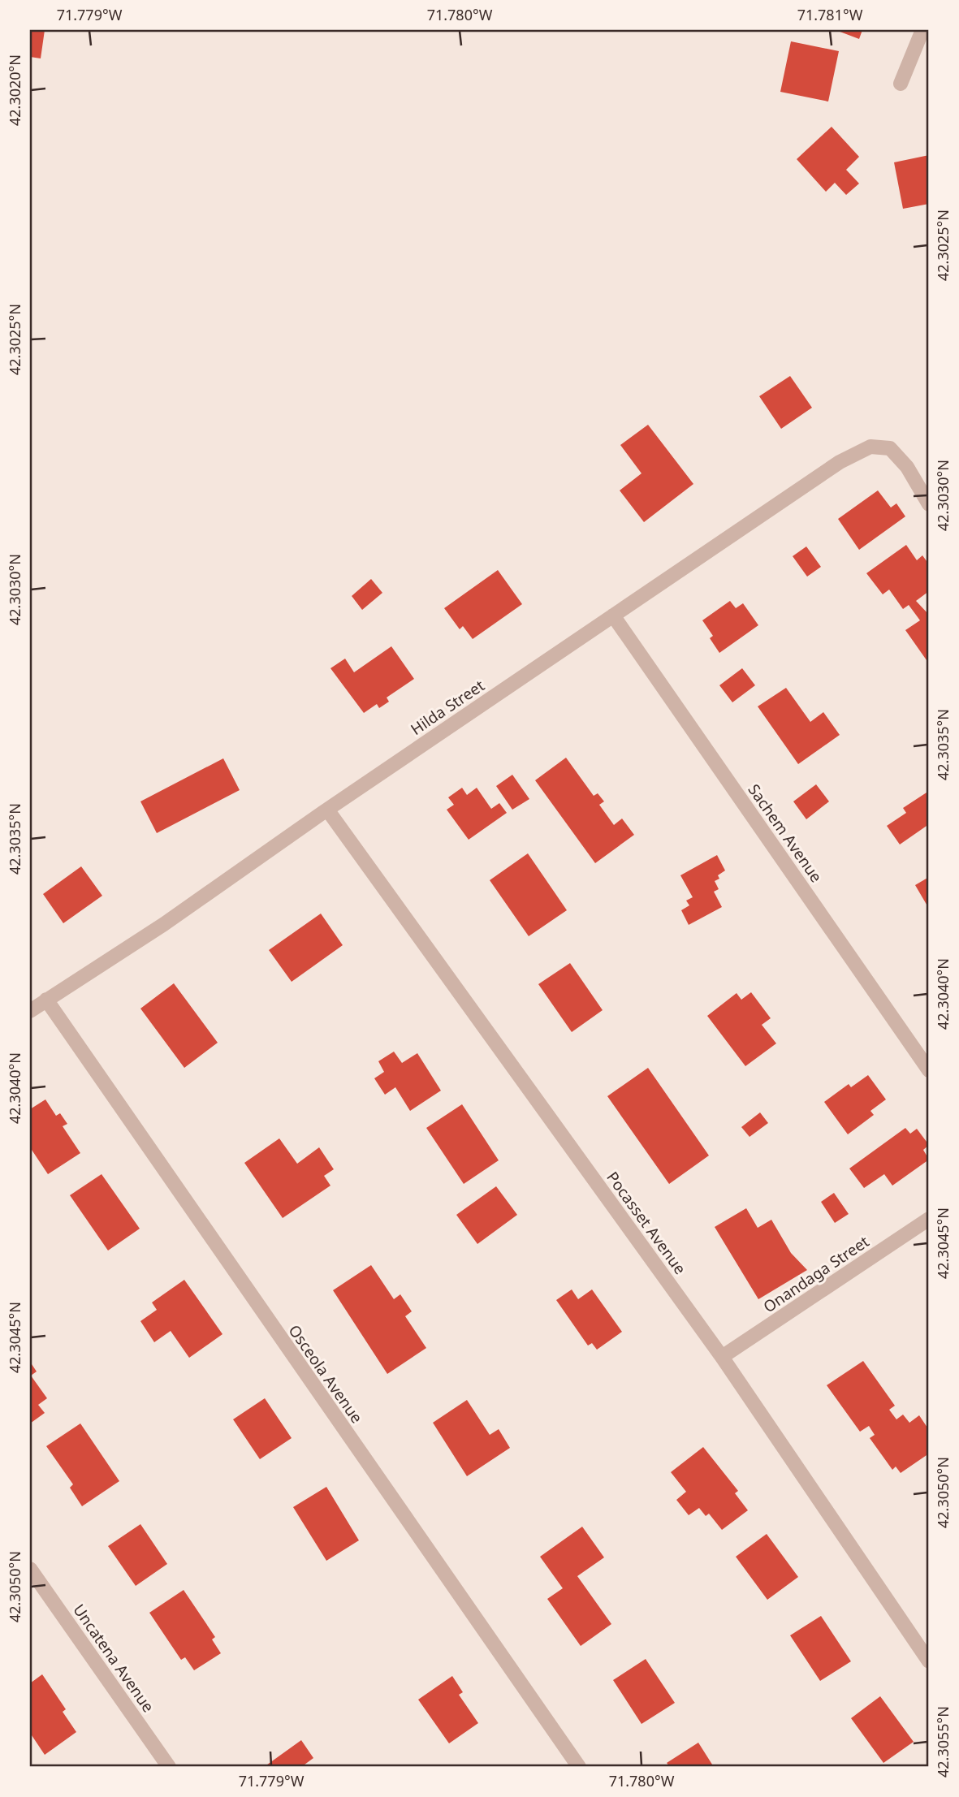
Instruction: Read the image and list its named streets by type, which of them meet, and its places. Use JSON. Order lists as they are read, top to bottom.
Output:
{
  "streets": {
    "street": [
      "Hilda Street",
      "Sachem Avenue",
      "Pocasset Avenue",
      "Onandaga Street",
      "Osceola Avenue",
      "Uncatena Avenue"
    ]
  },
  "crossings": [
    ["Hilda Street", "Sachem Avenue"],
    ["Hilda Street", "Pocasset Avenue"],
    ["Hilda Street", "Osceola Avenue"],
    ["Pocasset Avenue", "Onandaga Street"]
  ],
  "coordinates": [
    "71.779°W",
    "71.780°W",
    "71.781°W",
    "42.3020°N",
    "42.3025°N",
    "42.3030°N",
    "42.3035°N",
    "42.3040°N",
    "42.3045°N",
    "42.3050°N",
    "42.3055°N"
  ]
}
